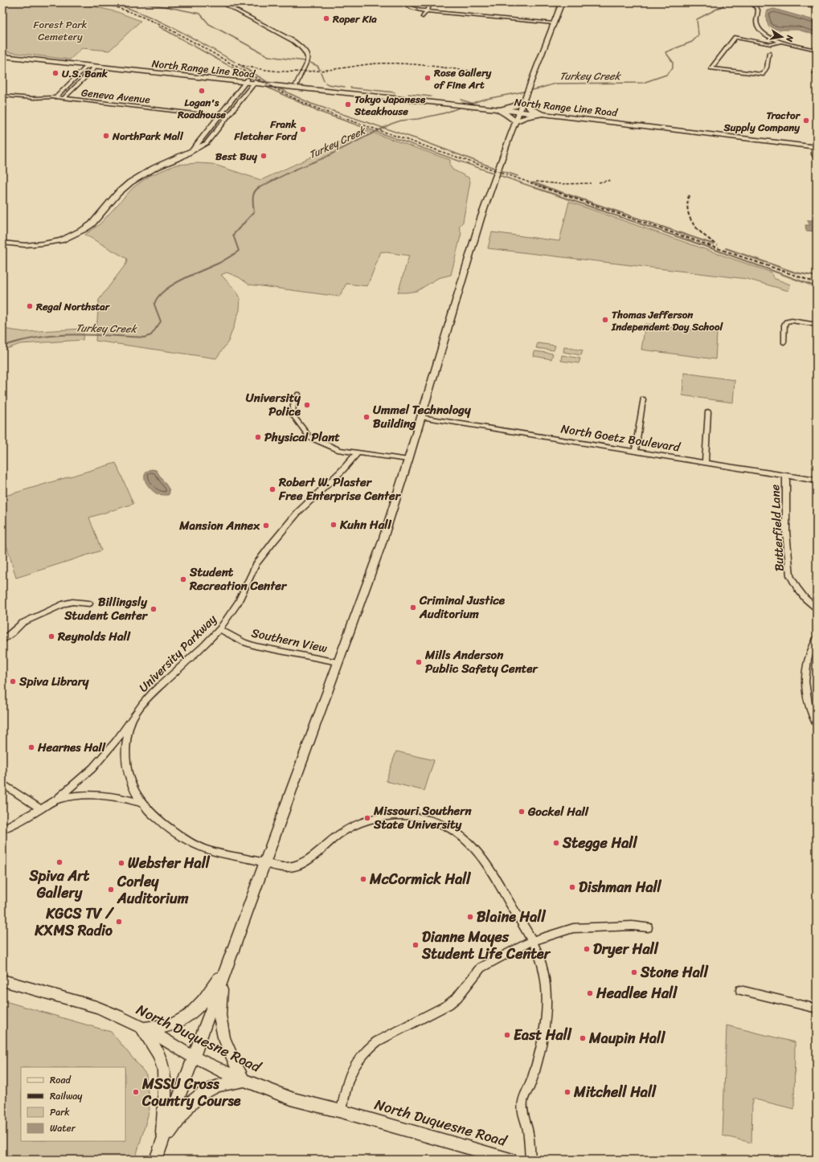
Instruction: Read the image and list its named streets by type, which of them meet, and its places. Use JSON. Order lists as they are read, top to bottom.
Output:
{
  "streets": {
    "main road": ["North Range Line Road", "North Duquesne Road"],
    "street": [
      "Geneva Avenue",
      "North Goetz Boulevard",
      "Butterfield Lane",
      "Southern View",
      "University Parkway"
    ]
  },
  "crossings": [
    ["North Goetz Boulevard", "Butterfield Lane"],
    ["Southern View", "University Parkway"]
  ],
  "water": ["Turkey Creek"],
  "parks": ["Forest Park Cemetery"],
  "places": [
    "Roper Kia",
    "U.S. Bank",
    "Rose Gallery of Fine Art",
    "Logan's Roadhouse",
    "Tokyo Japanese Steakhouse",
    "Tractor Supply Company",
    "Frank Fletcher Ford",
    "NorthPark Mall",
    "Best Buy",
    "Regal Northstar",
    "Thomas Jefferson Independent Day School",
    "University Police",
    "Ummel Technology Building",
    "Physical Plant",
    "Robert W. Plaster Free Enterprise Center",
    "Kuhn Hall",
    "Mansion Annex",
    "Student Recreation Center",
    "Criminal Justice Auditorium",
    "Billingsly Student Center",
    "Reynolds Hall",
    "Mills Anderson Public Safety Center",
    "Spiva Library",
    "Hearnes Hall",
    "Gockel Hall",
    "Missouri Southern State University",
    "Stegge Hall",
    "Spiva Art Gallery",
    "Webster Hall",
    "McCormick Hall",
    "Dishman Hall",
    "Corley Auditorium",
    "Blaine Hall",
    "KGCS TV / KXMS Radio",
    "Dianne Mayes Student Life Center",
    "Dryer Hall",
    "Stone Hall",
    "Headlee Hall",
    "East Hall",
    "Maupin Hall",
    "MSSU Cross Country Course",
    "Mitchell Hall"
  ],
  "legend": [
    "Road",
    "Railway",
    "Park",
    "Water"
  ],
  "north": "right"
}
